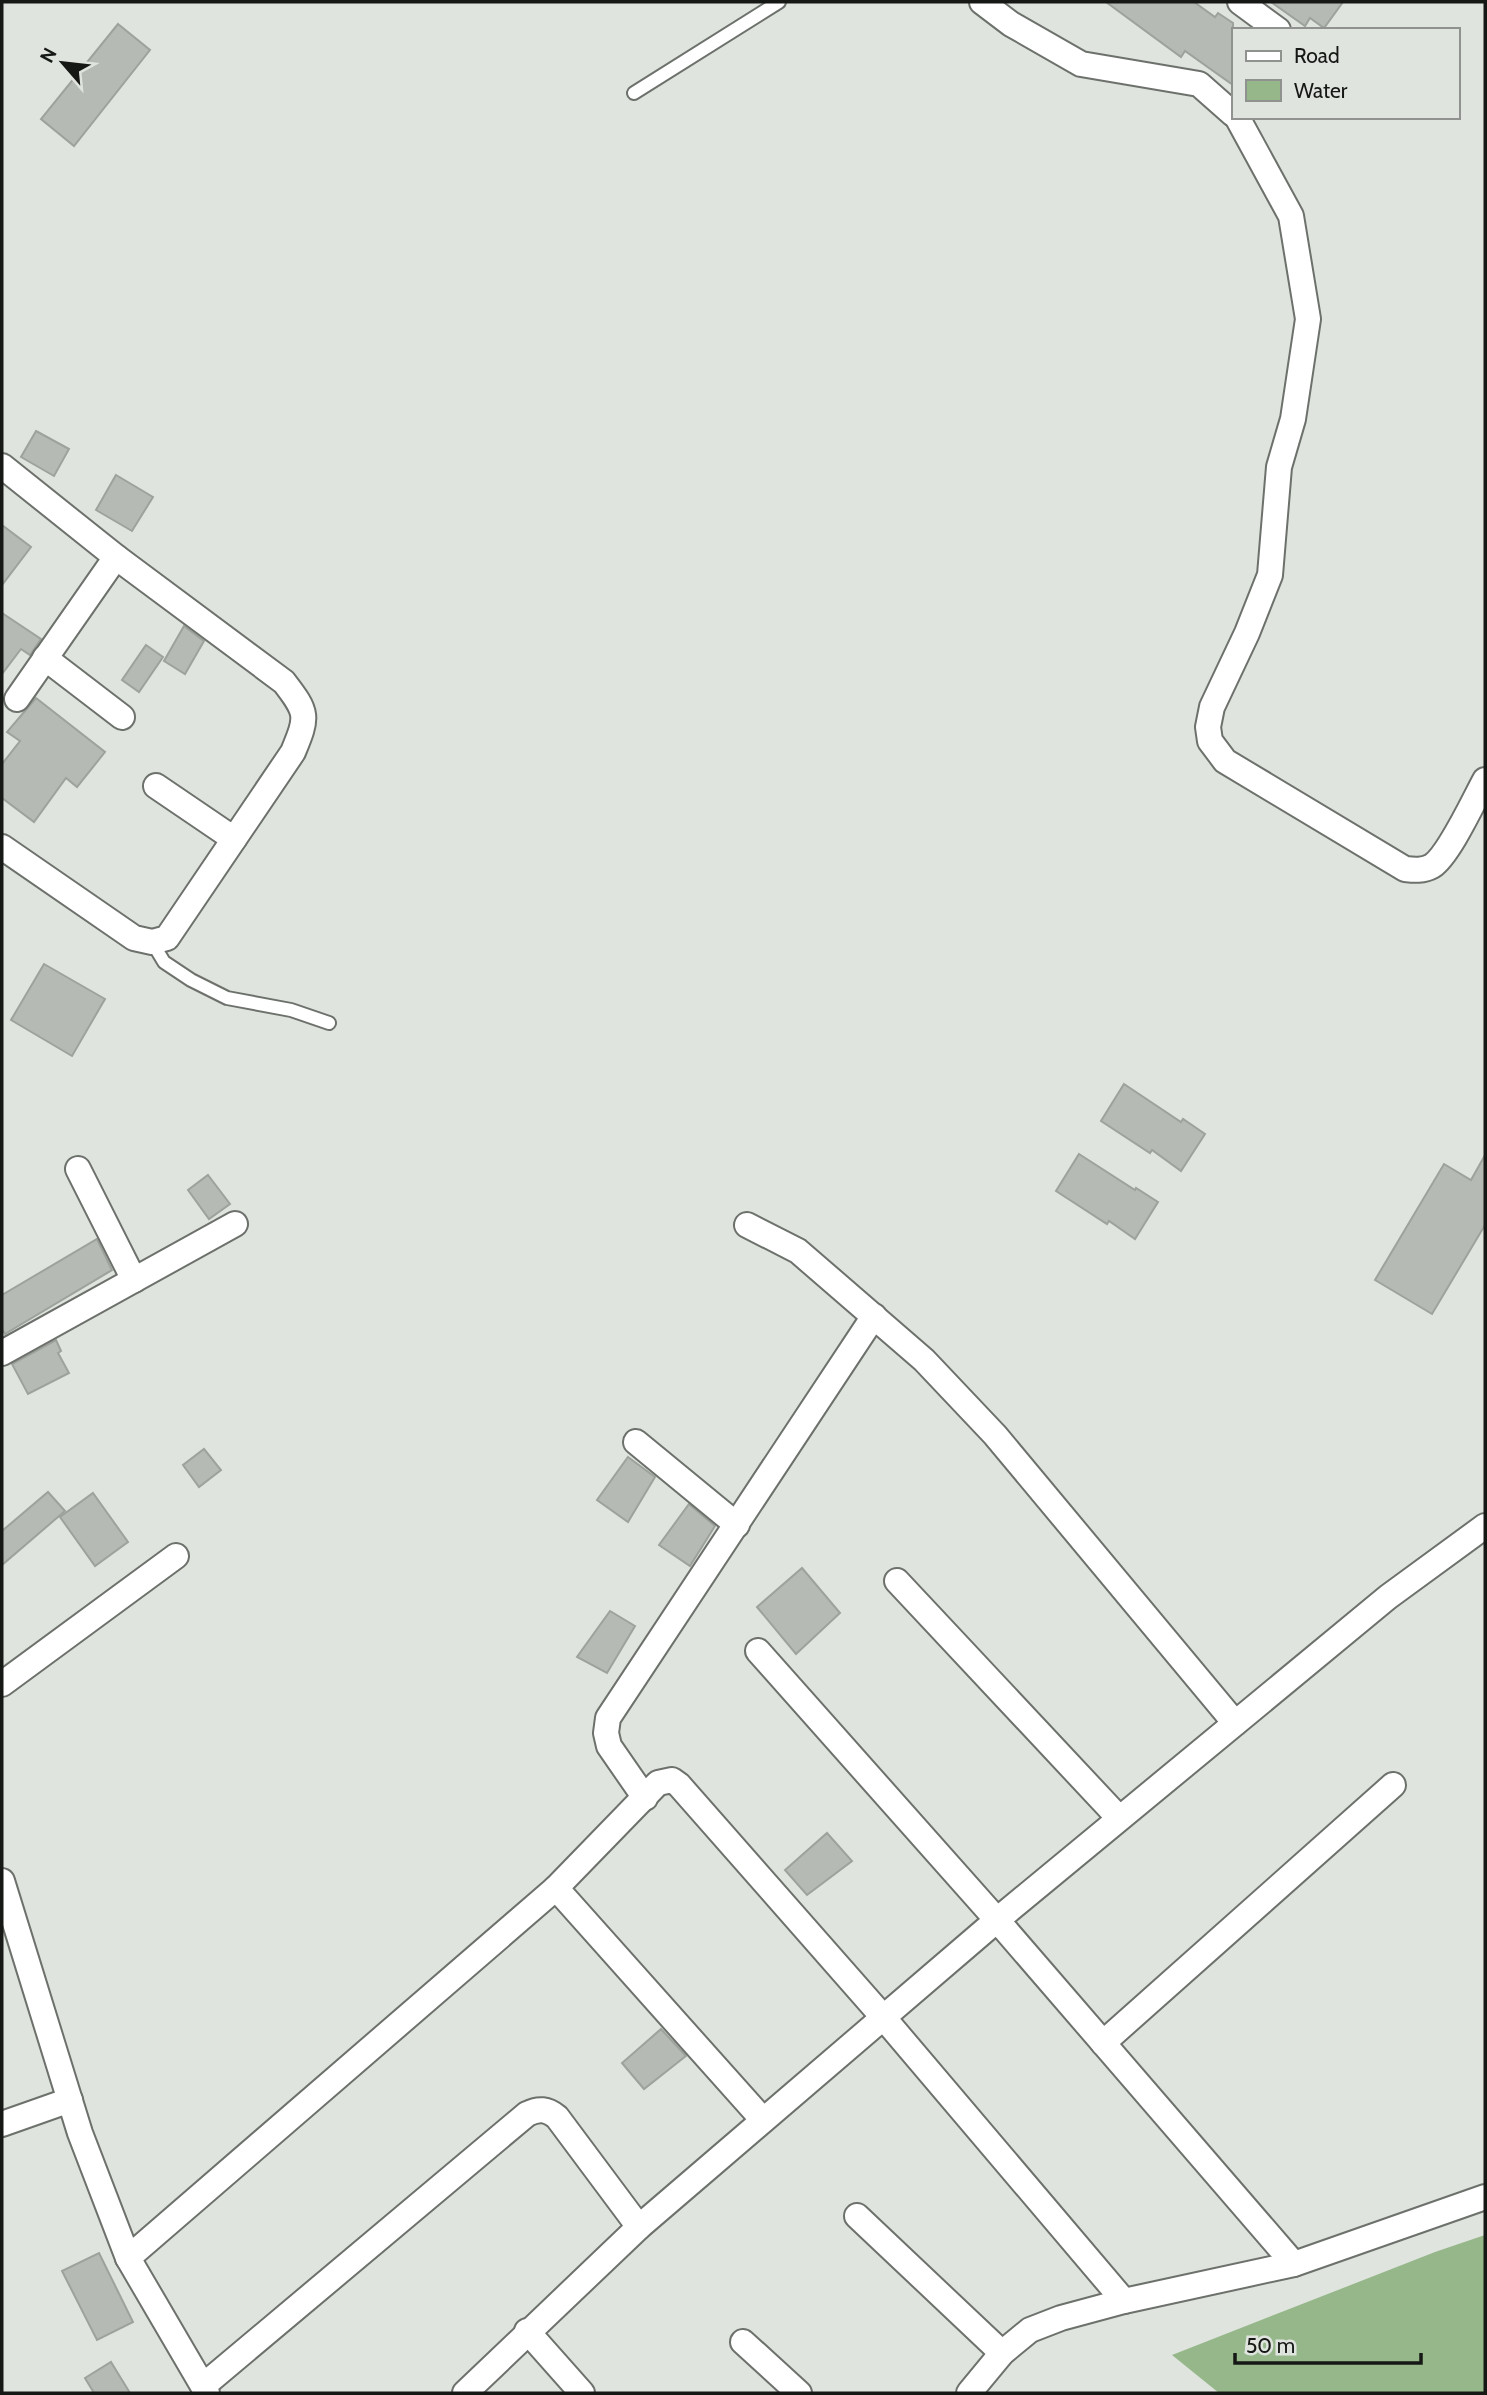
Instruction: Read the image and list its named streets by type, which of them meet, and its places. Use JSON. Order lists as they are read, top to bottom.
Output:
{
  "legend": ["Road", "Water"],
  "scale_bar": "50 m",
  "north": "top left"
}
